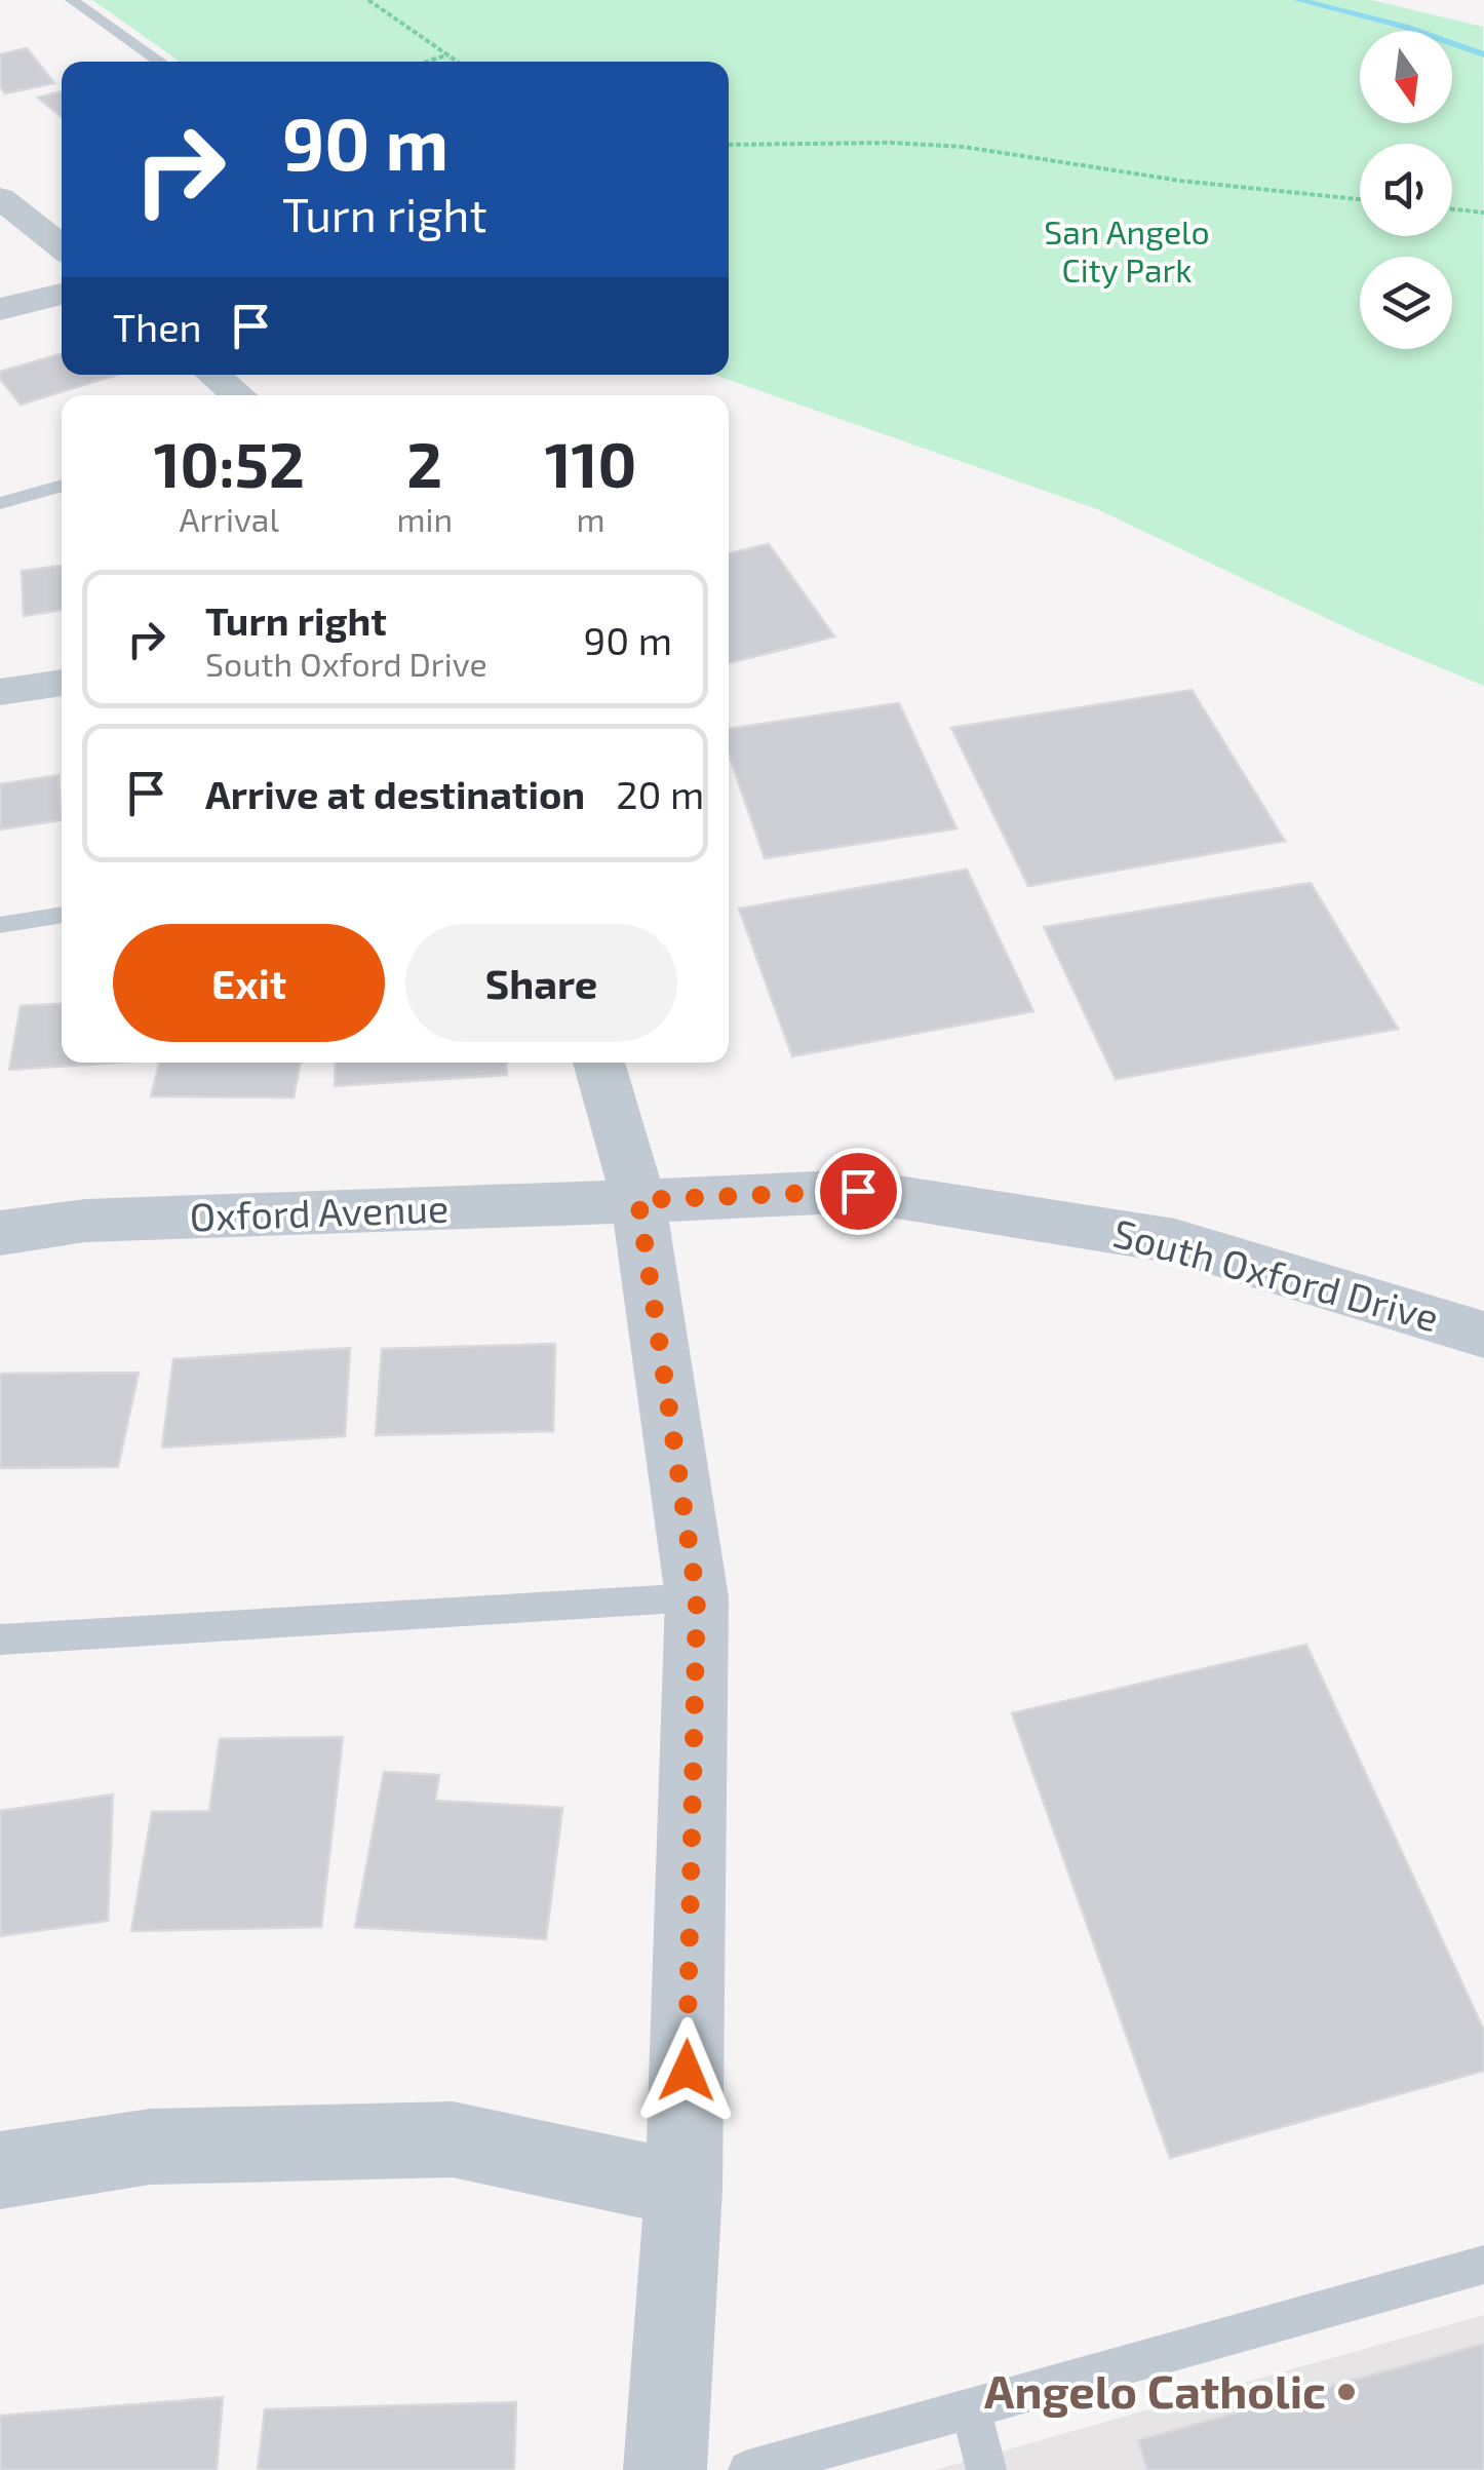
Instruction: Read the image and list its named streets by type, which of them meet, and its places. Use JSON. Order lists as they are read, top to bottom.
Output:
{
  "streets": {
    "street": ["Oxford Avenue", "South Oxford Drive"]
  },
  "crossings": [
    ["Oxford Avenue", "South Oxford Drive"]
  ],
  "parks": ["San Angelo City Park"],
  "places": ["Angelo Catholic"],
  "north": "bottom",
  "page": {
    "turn": ["90 m", "Turn right"],
    "then": "Then",
    "eta": [
      "10:52",
      "Arrival",
      "2",
      "min",
      "110",
      "m"
    ],
    "list": [
      {
        "name": "Turn right",
        "note": "South Oxford Drive",
        "value": "90 m"
      },
      {
        "name": "Arrive at destination",
        "value": "20 m"
      }
    ],
    "buttons": ["Exit", "Share"]
  }
}
